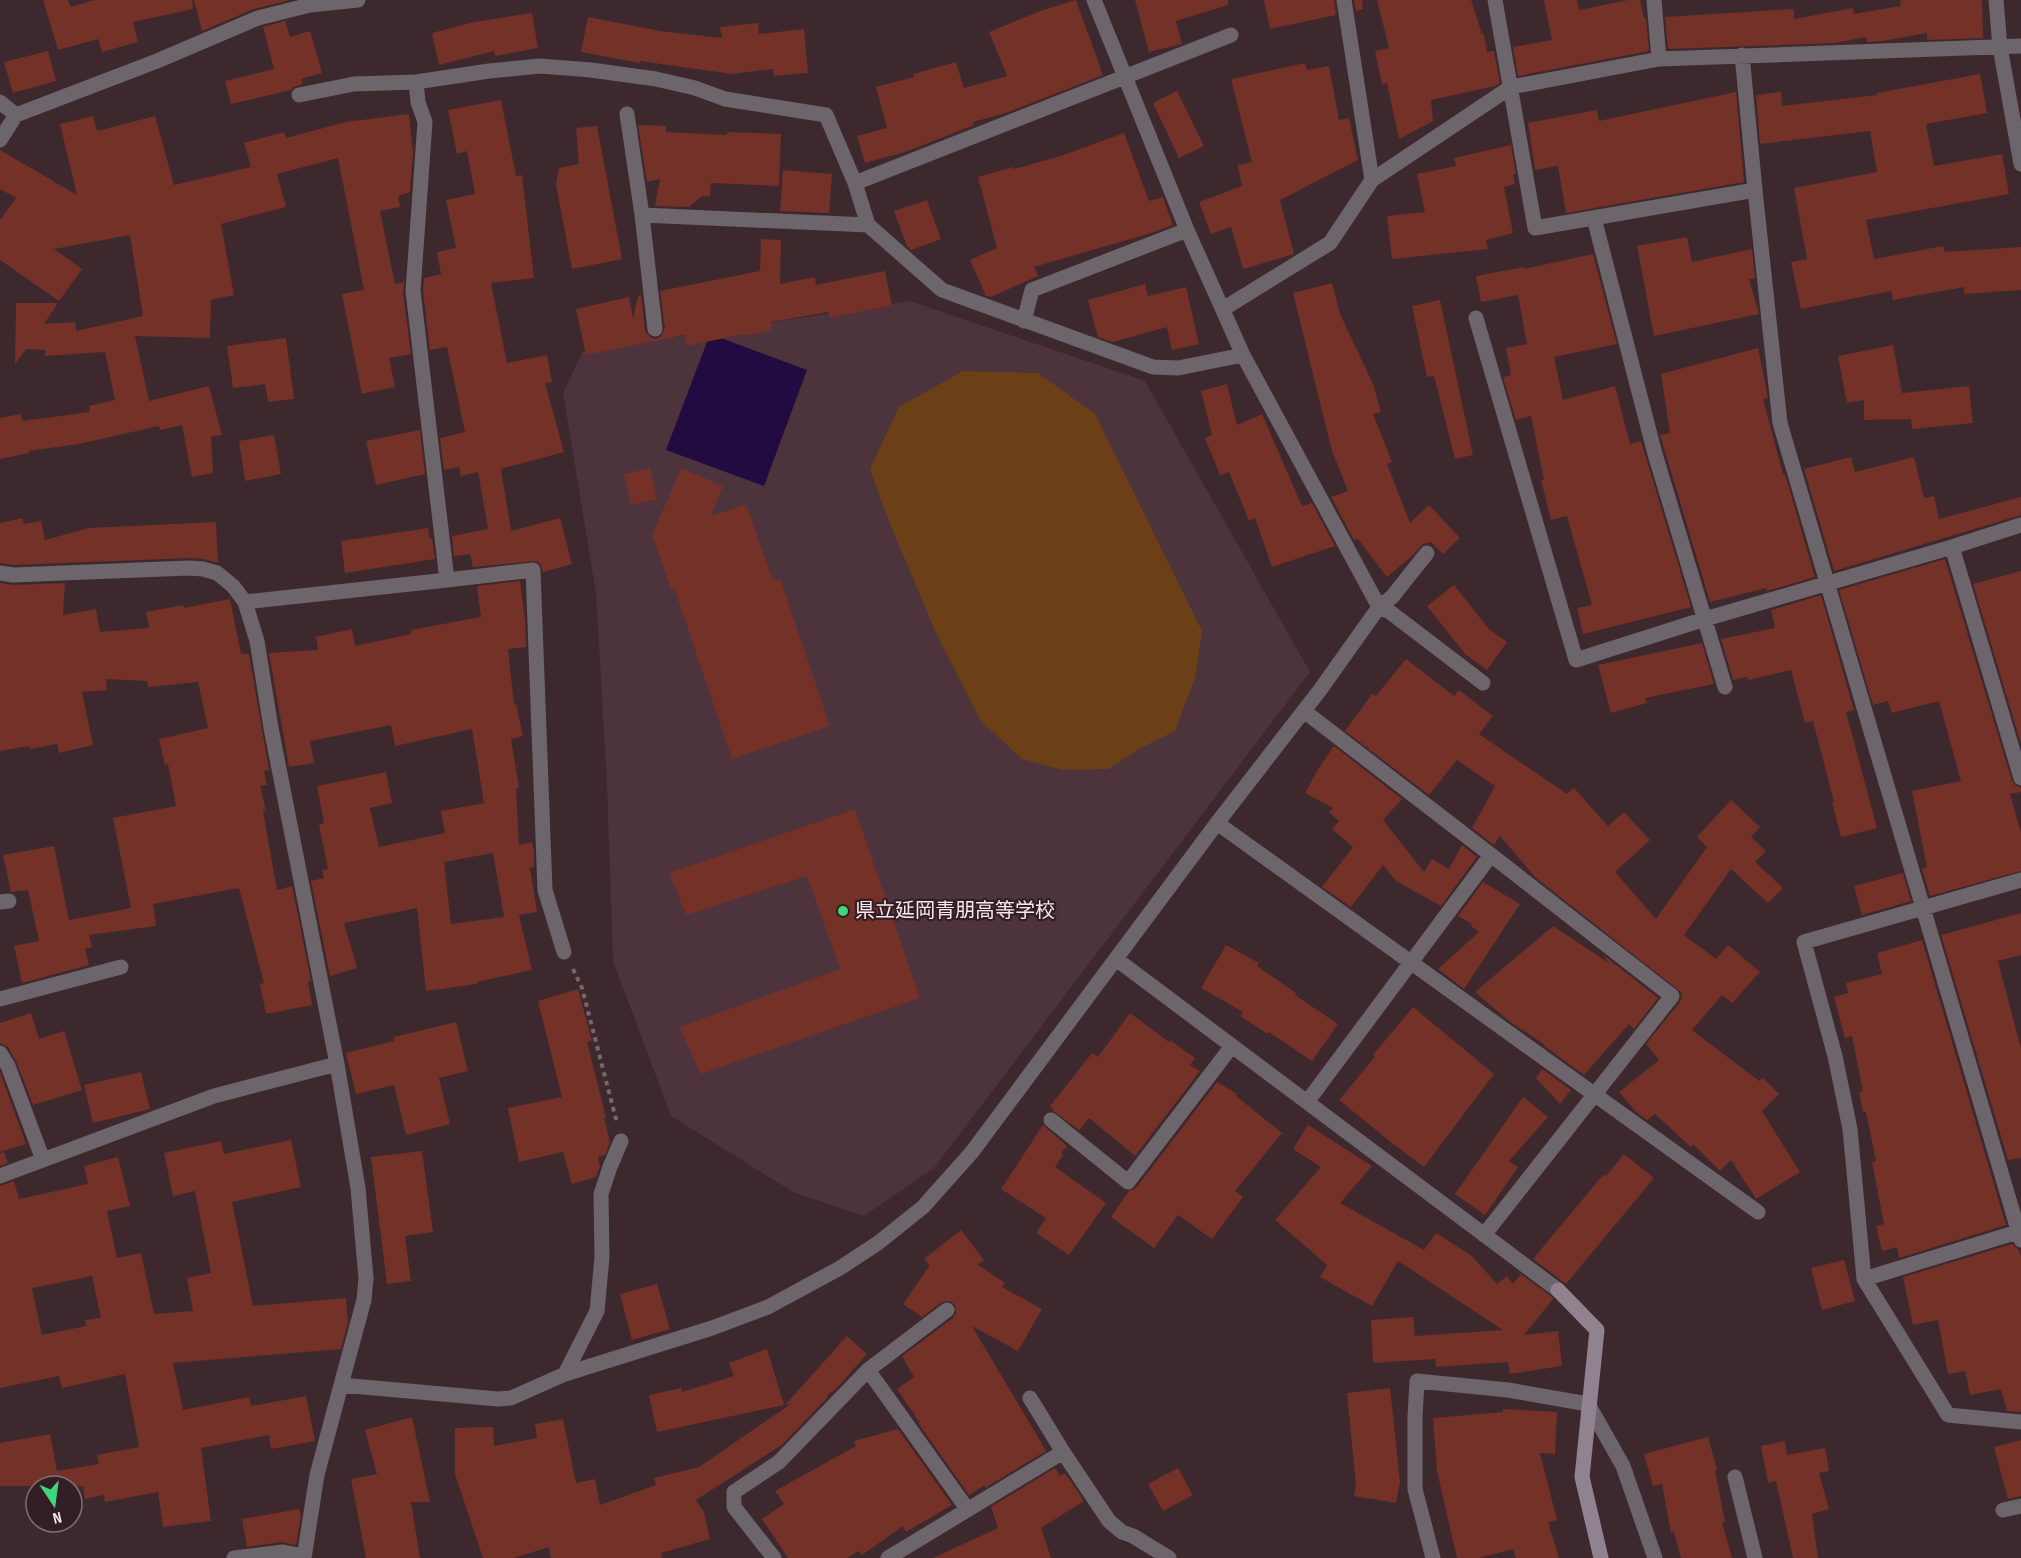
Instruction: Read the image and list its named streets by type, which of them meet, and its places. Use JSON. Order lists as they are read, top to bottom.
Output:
{
  "places": ["県立延岡青朋高等学校"],
  "north": "bottom"
}
